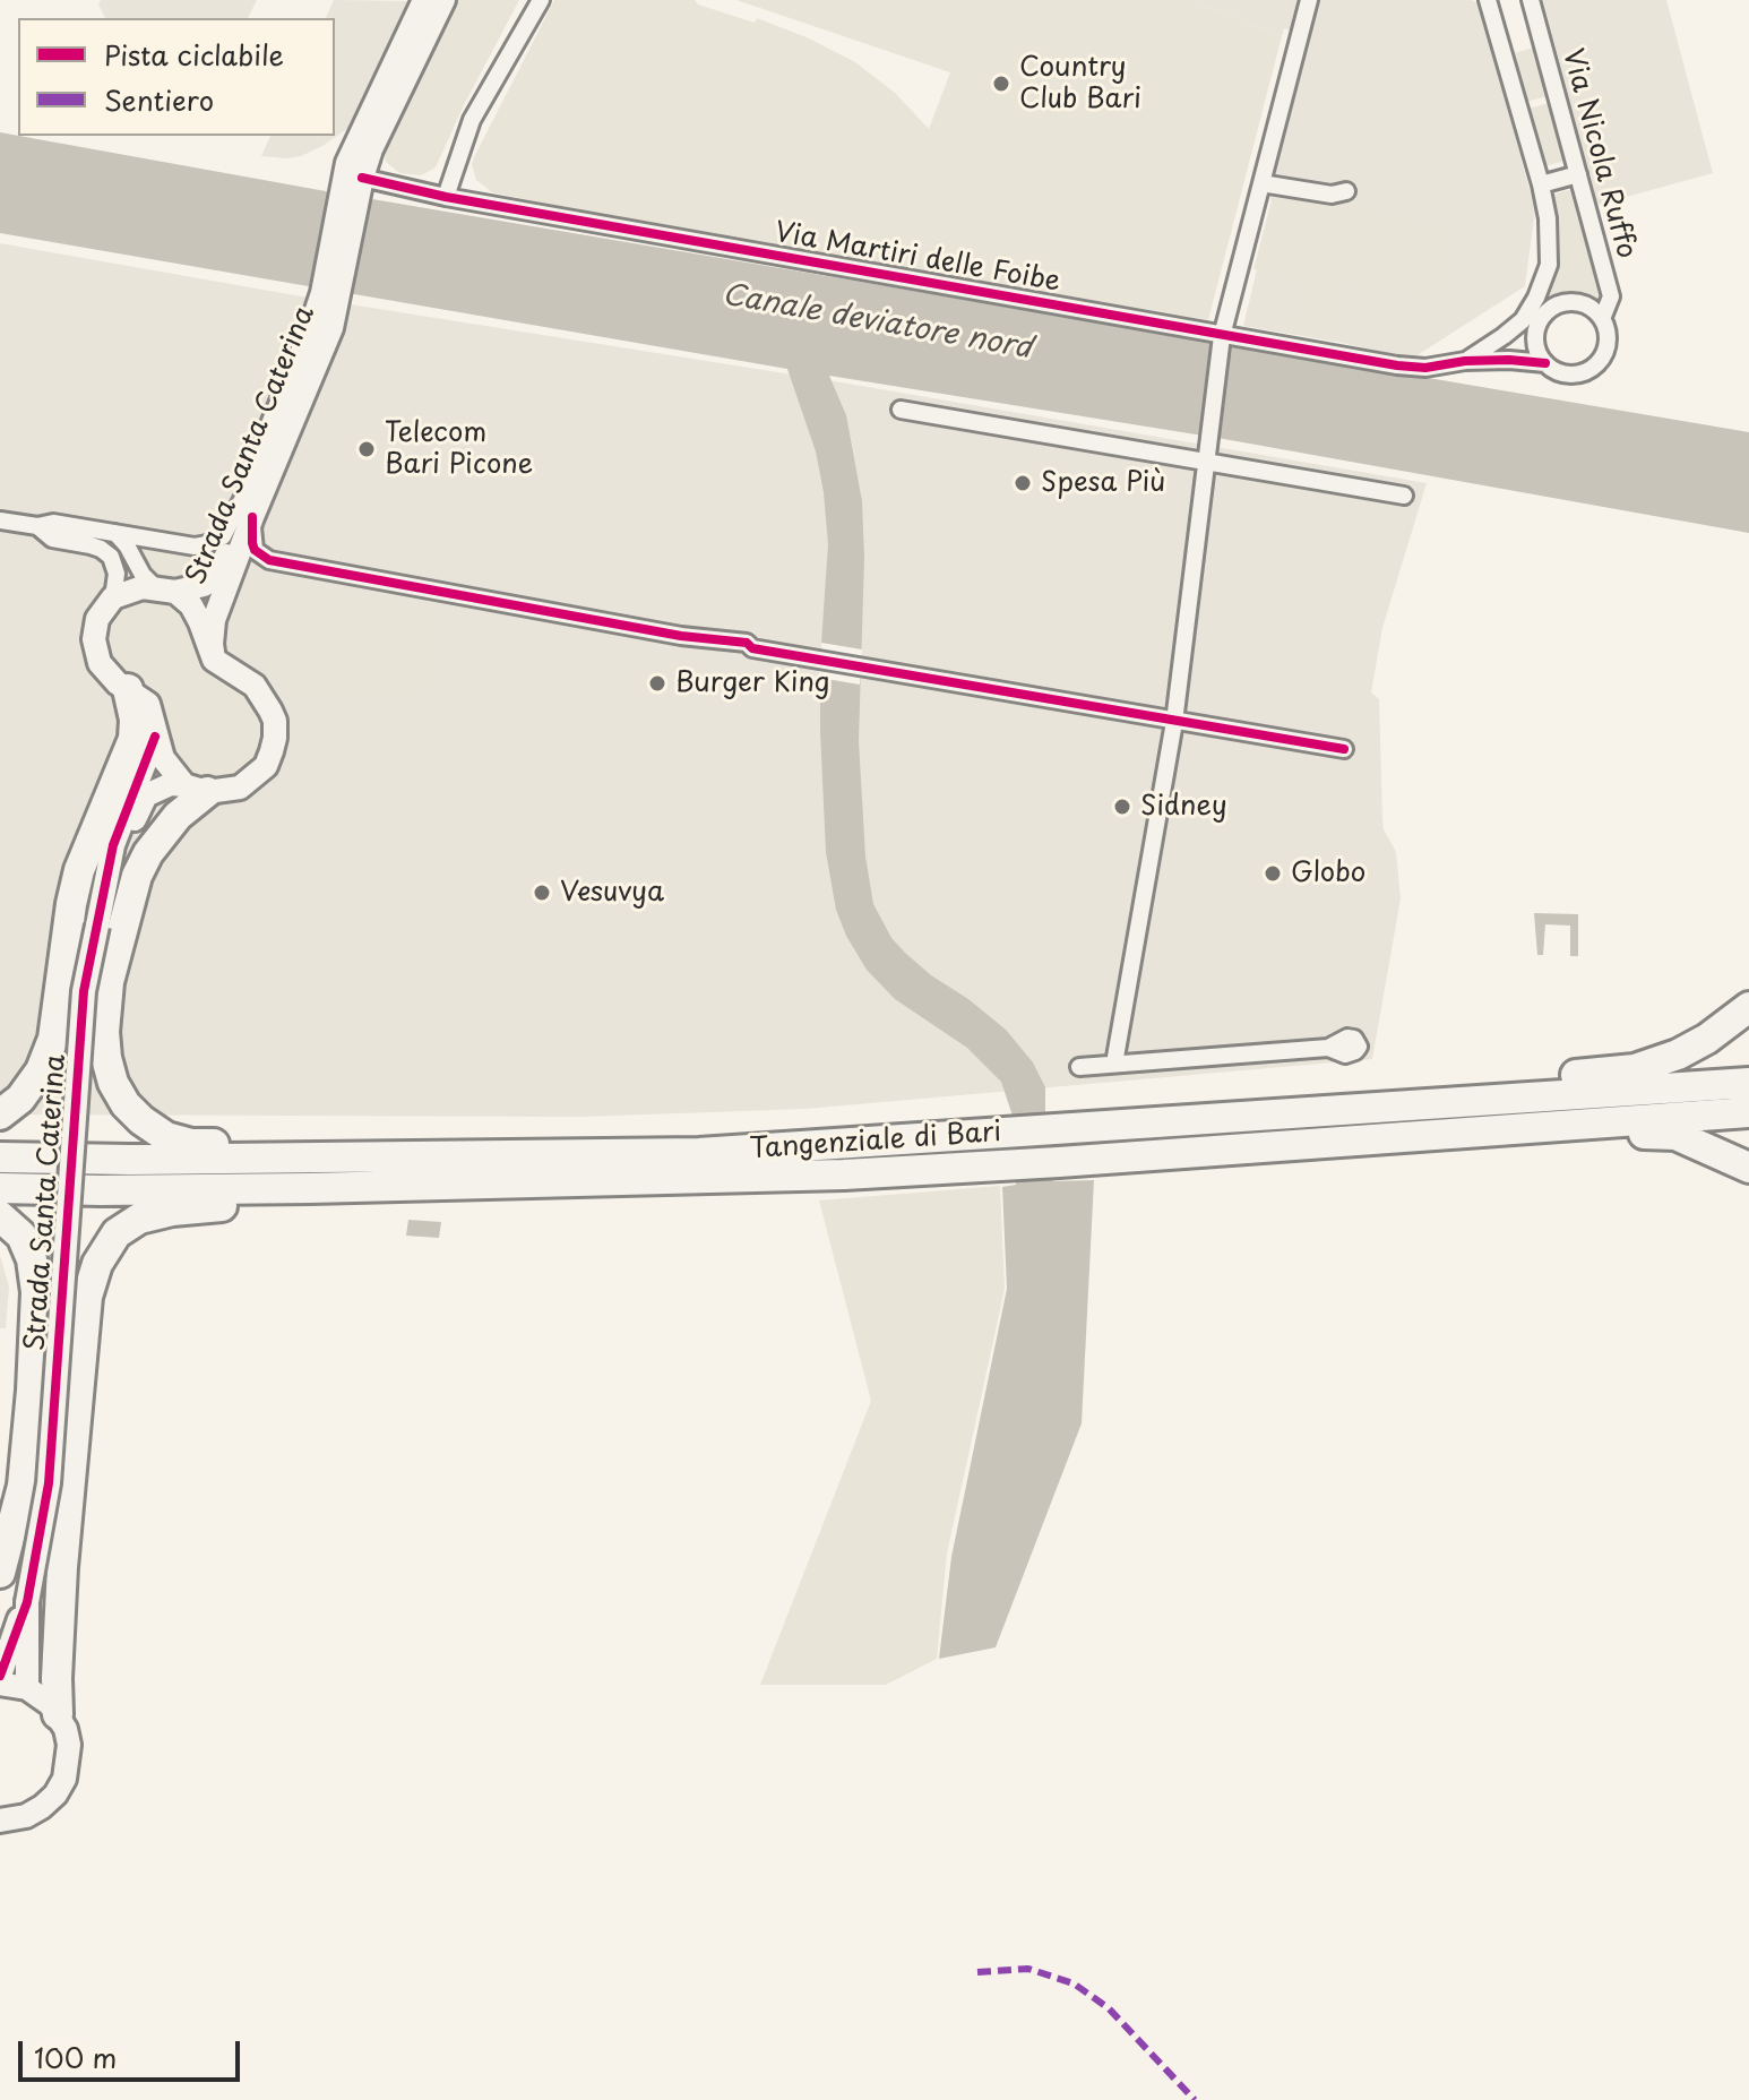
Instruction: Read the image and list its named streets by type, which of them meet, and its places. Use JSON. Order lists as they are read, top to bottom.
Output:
{
  "streets": {
    "highway": ["Tangenziale di Bari"],
    "street": ["Via Nicola Ruffo", "Via Martiri delle Foibe", "Strada Santa Caterina"]
  },
  "crossings": [
    ["Via Nicola Ruffo", "Via Martiri delle Foibe"],
    ["Via Martiri delle Foibe", "Strada Santa Caterina"]
  ],
  "water": ["Canale deviatore nord"],
  "places": [
    "Country Club Bari",
    "Telecom Bari Picone",
    "Spesa Più",
    "Burger King",
    "Sidney",
    "Globo",
    "Vesuvya"
  ],
  "legend": ["Pista ciclabile", "Sentiero"],
  "scale_bar": "100 m"
}
